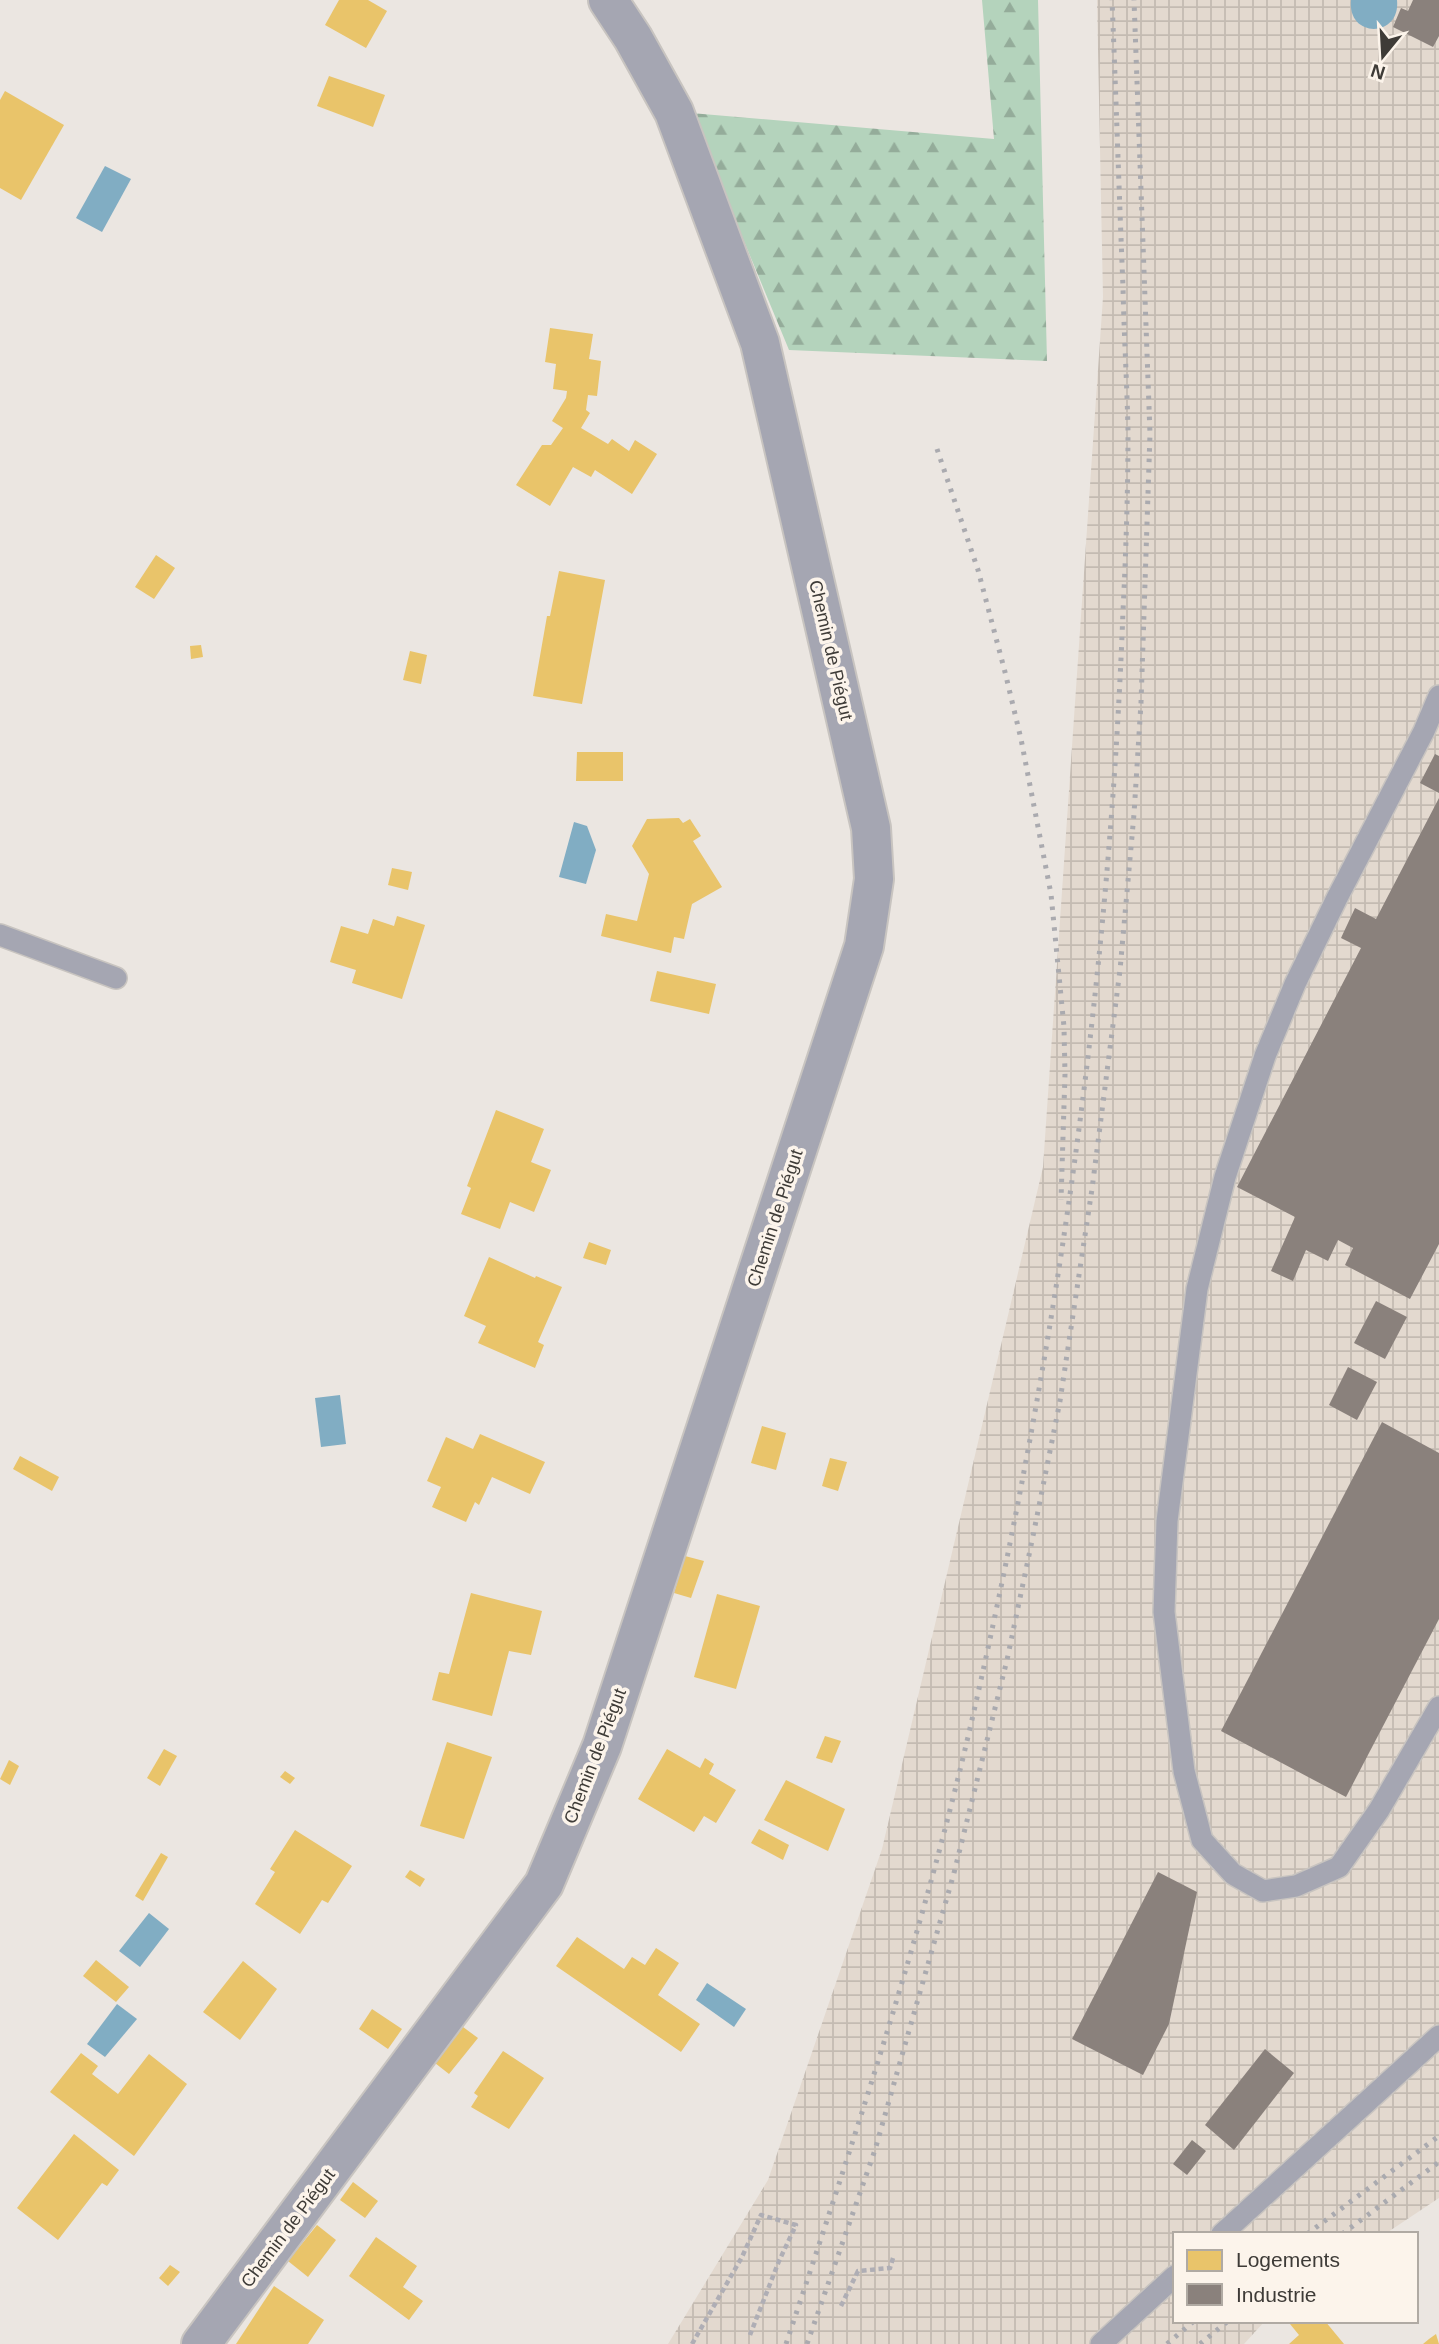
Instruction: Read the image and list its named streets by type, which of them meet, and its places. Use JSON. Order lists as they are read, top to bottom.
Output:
{
  "streets": {
    "street": ["Chemin de Piégut"]
  },
  "legend": ["Logements", "Industrie"],
  "north": "bottom"
}
